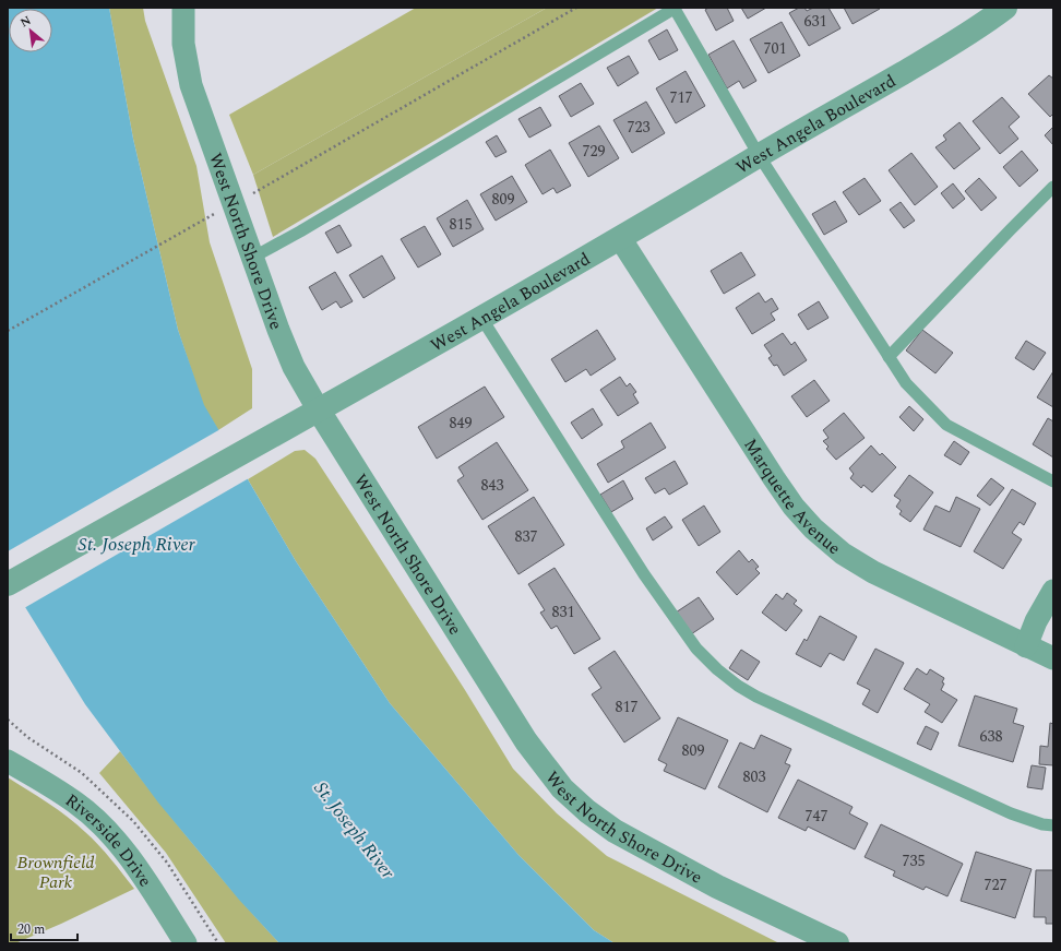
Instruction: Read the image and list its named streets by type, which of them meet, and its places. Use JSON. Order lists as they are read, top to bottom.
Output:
{
  "streets": {
    "street": [
      "West Angela Boulevard",
      "West North Shore Drive",
      "Marquette Avenue",
      "Riverside Drive"
    ]
  },
  "crossings": [
    ["West Angela Boulevard", "West North Shore Drive"],
    ["West Angela Boulevard", "Marquette Avenue"]
  ],
  "water": ["St. Joseph River"],
  "parks": ["Brownfield Park"],
  "house_numbers": [
    "631",
    "701",
    "717",
    "723",
    "729",
    "809",
    "815",
    "849",
    "843",
    "837",
    "831",
    "817",
    "638",
    "809",
    "803",
    "747",
    "735",
    "727"
  ],
  "scale_bar": "20 m",
  "north": "top left"
}
